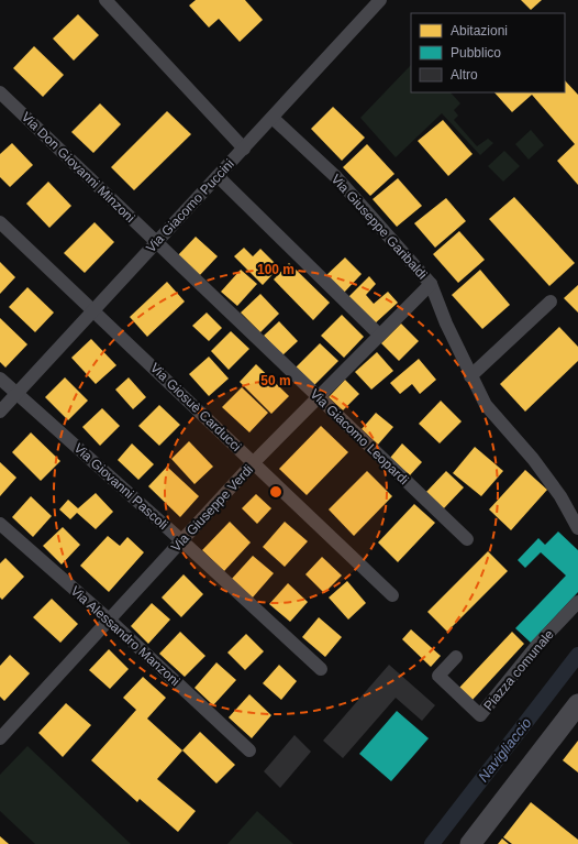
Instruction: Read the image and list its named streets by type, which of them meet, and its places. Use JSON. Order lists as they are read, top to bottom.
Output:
{
  "streets": {
    "street": [
      "Via Don Giovanni Minzoni",
      "Via Giacomo Puccini",
      "Via Giuseppe Garibaldi",
      "Via Giosuè Carducci",
      "Via Giacomo Leopardi",
      "Via Giovanni Pascoli",
      "Via Giuseppe Verdi",
      "Via Alessandro Manzoni",
      "Piazza comunale"
    ]
  },
  "crossings": [
    ["Via Don Giovanni Minzoni", "Via Giacomo Puccini"],
    ["Via Don Giovanni Minzoni", "Via Giacomo Leopardi"],
    ["Via Giacomo Puccini", "Via Giuseppe Garibaldi"],
    ["Via Giacomo Puccini", "Via Giosuè Carducci"],
    ["Via Giacomo Puccini", "Via Giacomo Leopardi"],
    ["Via Giacomo Puccini", "Via Giovanni Pascoli"],
    ["Via Giuseppe Garibaldi", "Via Giuseppe Verdi"],
    ["Via Giosuè Carducci", "Via Giuseppe Verdi"],
    ["Via Giacomo Leopardi", "Via Giuseppe Verdi"],
    ["Via Giovanni Pascoli", "Via Giuseppe Verdi"],
    ["Via Giuseppe Verdi", "Via Alessandro Manzoni"]
  ],
  "water": ["Navigliaccio"],
  "legend": ["Abitazioni", "Pubblico", "Altro"],
  "rings": ["100 m", "50 m"]
}
